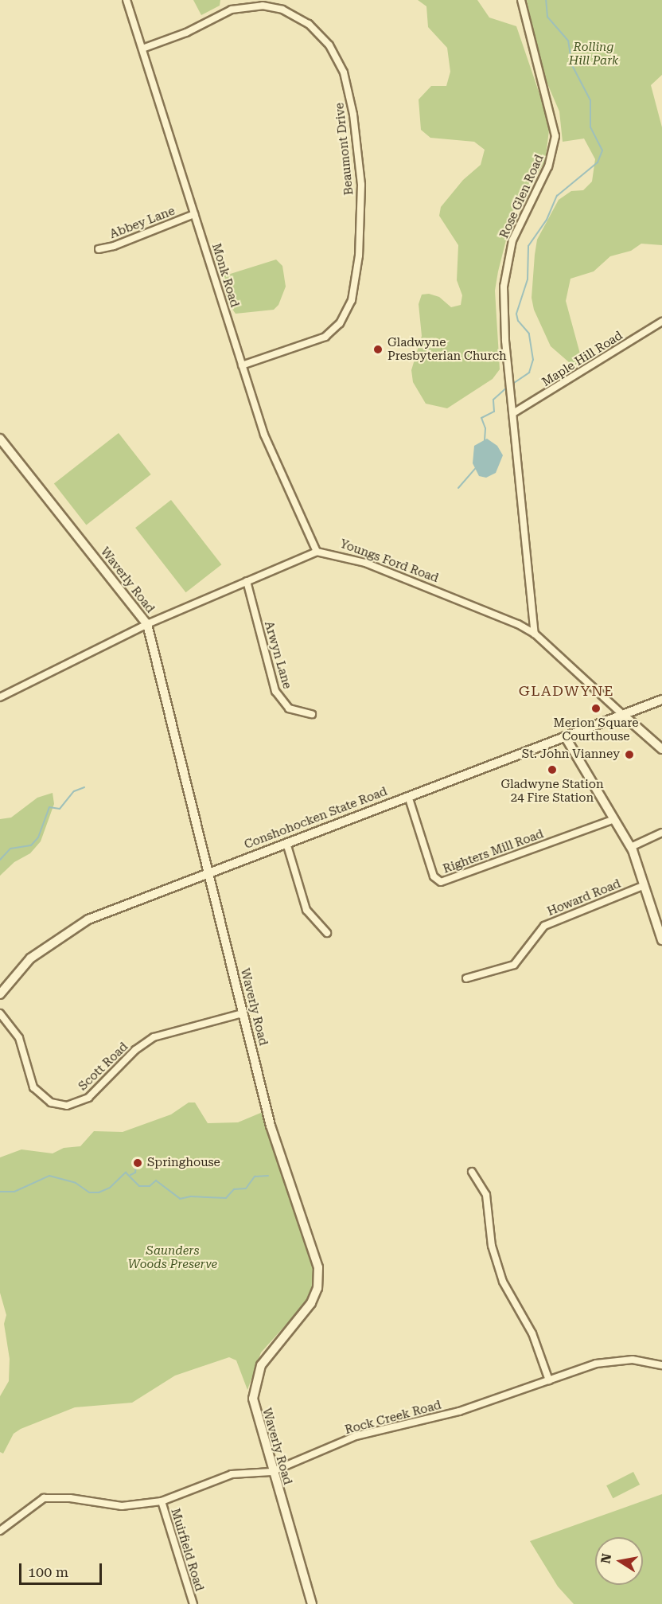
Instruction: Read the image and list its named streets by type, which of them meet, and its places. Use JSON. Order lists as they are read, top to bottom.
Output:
{
  "streets": {
    "street": [
      "Beaumont Drive",
      "Rose Glen Road",
      "Abbey Lane",
      "Monk Road",
      "Maple Hill Road",
      "Youngs Ford Road",
      "Waverly Road",
      "Arwyn Lane",
      "Conshohocken State Road",
      "Righters Mill Road",
      "Howard Road",
      "Scott Road",
      "Rock Creek Road",
      "Muirfield Road"
    ]
  },
  "crossings": [
    ["Beaumont Drive", "Monk Road"],
    ["Rose Glen Road", "Maple Hill Road"],
    ["Rose Glen Road", "Youngs Ford Road"],
    ["Abbey Lane", "Monk Road"],
    ["Monk Road", "Youngs Ford Road"],
    ["Youngs Ford Road", "Conshohocken State Road"],
    ["Waverly Road", "Conshohocken State Road"],
    ["Waverly Road", "Scott Road"],
    ["Waverly Road", "Rock Creek Road"],
    ["Conshohocken State Road", "Righters Mill Road"],
    ["Rock Creek Road", "Muirfield Road"]
  ],
  "districts": ["GLADWYNE"],
  "parks": ["Rolling Hill Park", "Saunders Woods Preserve"],
  "places": [
    "Gladwyne Presbyterian Church",
    "Merion Square Courthouse",
    "St. John Vianney",
    "Gladwyne Station 24 Fire Station",
    "Springhouse"
  ],
  "scale_bar": "100 m",
  "north": "left"
}
